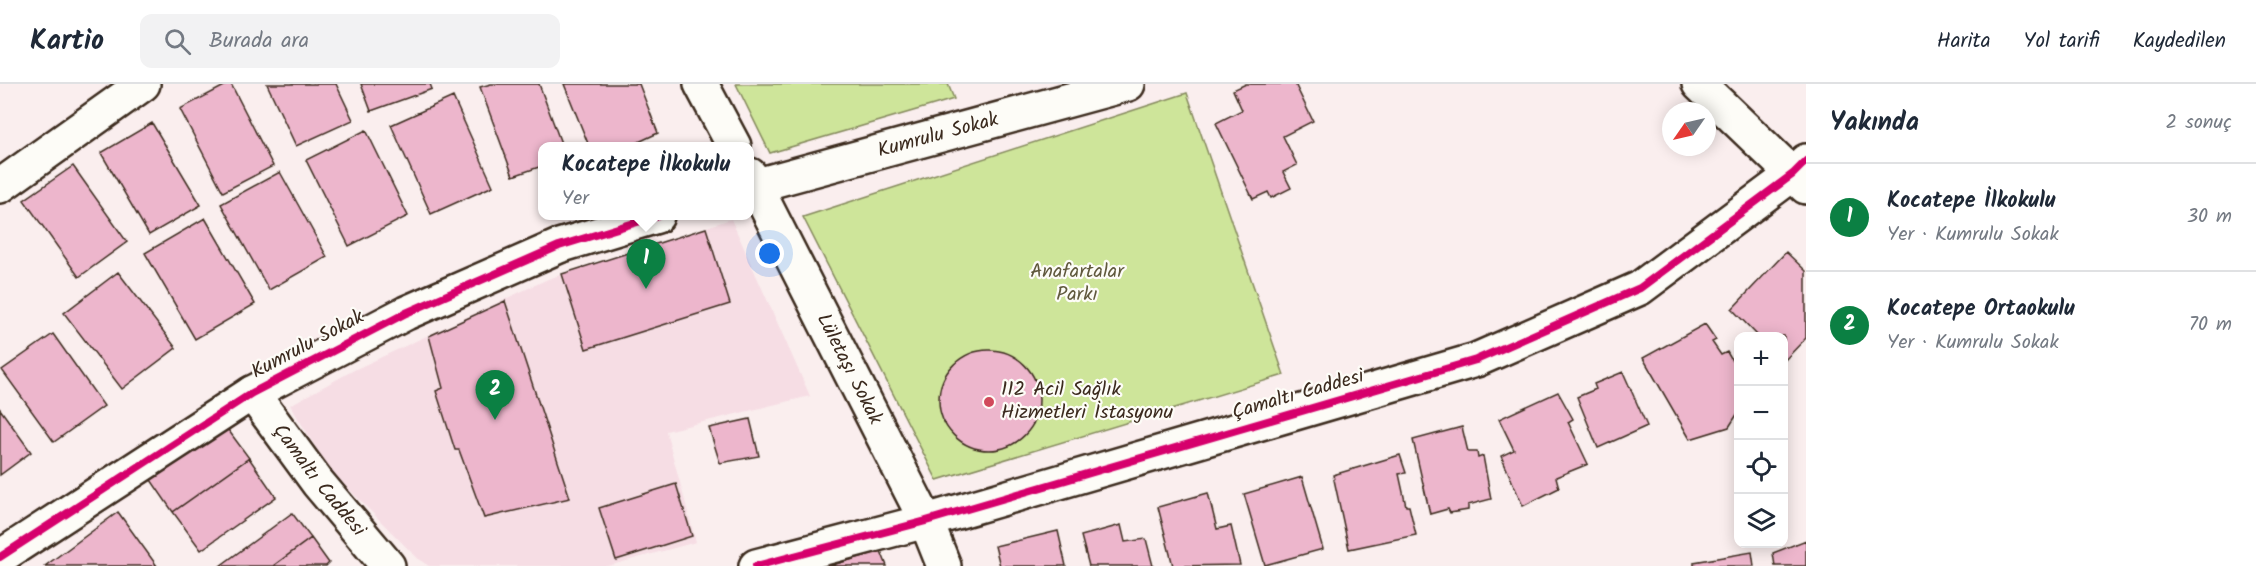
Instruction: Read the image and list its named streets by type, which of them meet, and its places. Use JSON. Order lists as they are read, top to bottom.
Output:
{
  "streets": {
    "street": ["Kumrulu Sokak", "Lületaşı Sokak", "Çamaltı Caddesi"]
  },
  "crossings": [
    ["Kumrulu Sokak", "Çamaltı Caddesi"],
    ["Lületaşı Sokak", "Çamaltı Caddesi"]
  ],
  "parks": ["Anafartalar Parkı"],
  "places": ["112 Acil Sağlık Hizmetleri İstasyonu"],
  "north": "bottom left",
  "page": {
    "header": "Kartio",
    "search": "Burada ara",
    "nav": ["Harita", "Yol tarifi", "Kaydedilen"],
    "heading": ["Yakında", "2 sonuç"],
    "popup": ["Kocatepe İlkokulu", "Yer"],
    "list": [
      {
        "mark": "1",
        "name": "Kocatepe İlkokulu",
        "note": "Yer · Kumrulu Sokak",
        "value": "30 m"
      },
      {
        "mark": "2",
        "name": "Kocatepe Ortaokulu",
        "note": "Yer · Kumrulu Sokak",
        "value": "70 m"
      }
    ],
    "pins": ["1", "2"],
    "map_buttons": ["+", "−"]
  }
}
